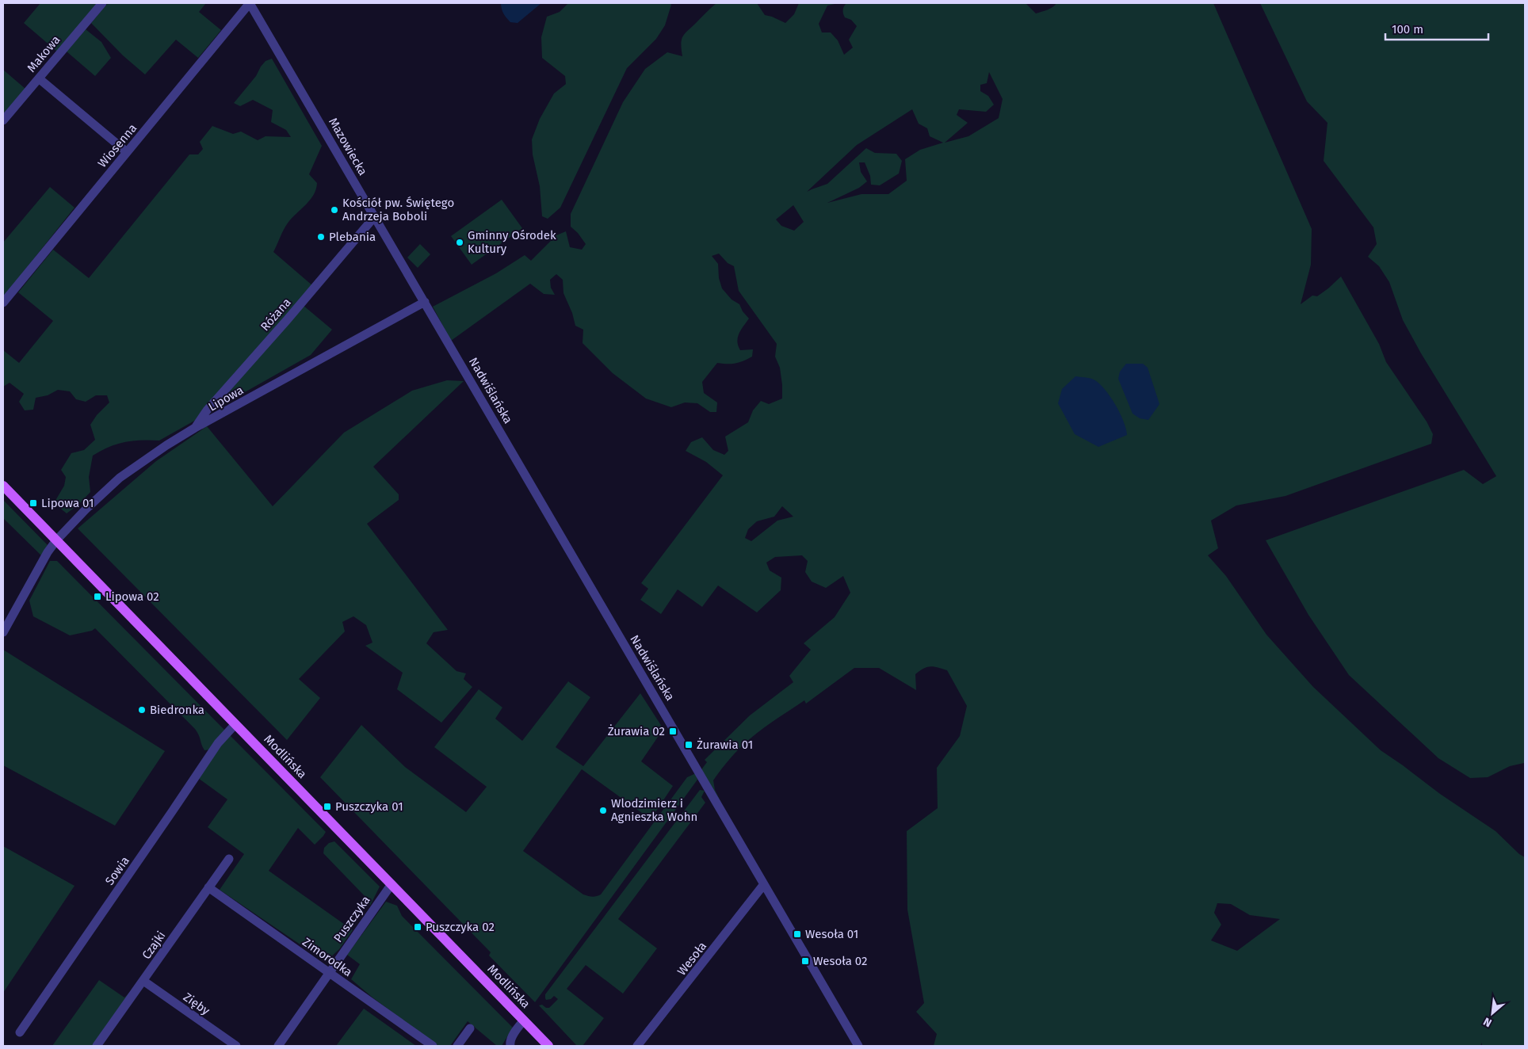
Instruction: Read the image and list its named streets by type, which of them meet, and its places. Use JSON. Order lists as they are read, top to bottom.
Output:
{
  "streets": {
    "main road": ["Modlińska"],
    "street": [
      "Makowa",
      "Wiosenna",
      "Mazowiecka",
      "Różana",
      "Nadwiślańska",
      "Lipowa",
      "Sowia",
      "Puszczyka",
      "Czajki",
      "Zimorodka",
      "Wesoła",
      "Zięby"
    ]
  },
  "crossings": [
    ["Wiosenna", "Mazowiecka"],
    ["Mazowiecka", "Różana"],
    ["Mazowiecka", "Nadwiślańska"],
    ["Mazowiecka", "Lipowa"],
    ["Różana", "Lipowa"],
    ["Nadwiślańska", "Lipowa"],
    ["Nadwiślańska", "Wesoła"],
    ["Lipowa", "Modlińska"],
    ["Modlińska", "Sowia"],
    ["Modlińska", "Puszczyka"],
    ["Puszczyka", "Zimorodka"],
    ["Czajki", "Zimorodka"],
    ["Czajki", "Zięby"]
  ],
  "places": {
    "other": [
      "Kościół pw. Świętego Andrzeja Boboli",
      "Plebania",
      "Gminny Ośrodek Kultury",
      "Biedronka",
      "Wlodzimierz i Agnieszka Wohn"
    ],
    "transit": [
      "Lipowa 01",
      "Lipowa 02",
      "Żurawia 02",
      "Żurawia 01",
      "Puszczyka 01",
      "Puszczyka 02",
      "Wesoła 01",
      "Wesoła 02"
    ]
  },
  "scale_bar": "100 m",
  "north": "bottom left"
}
